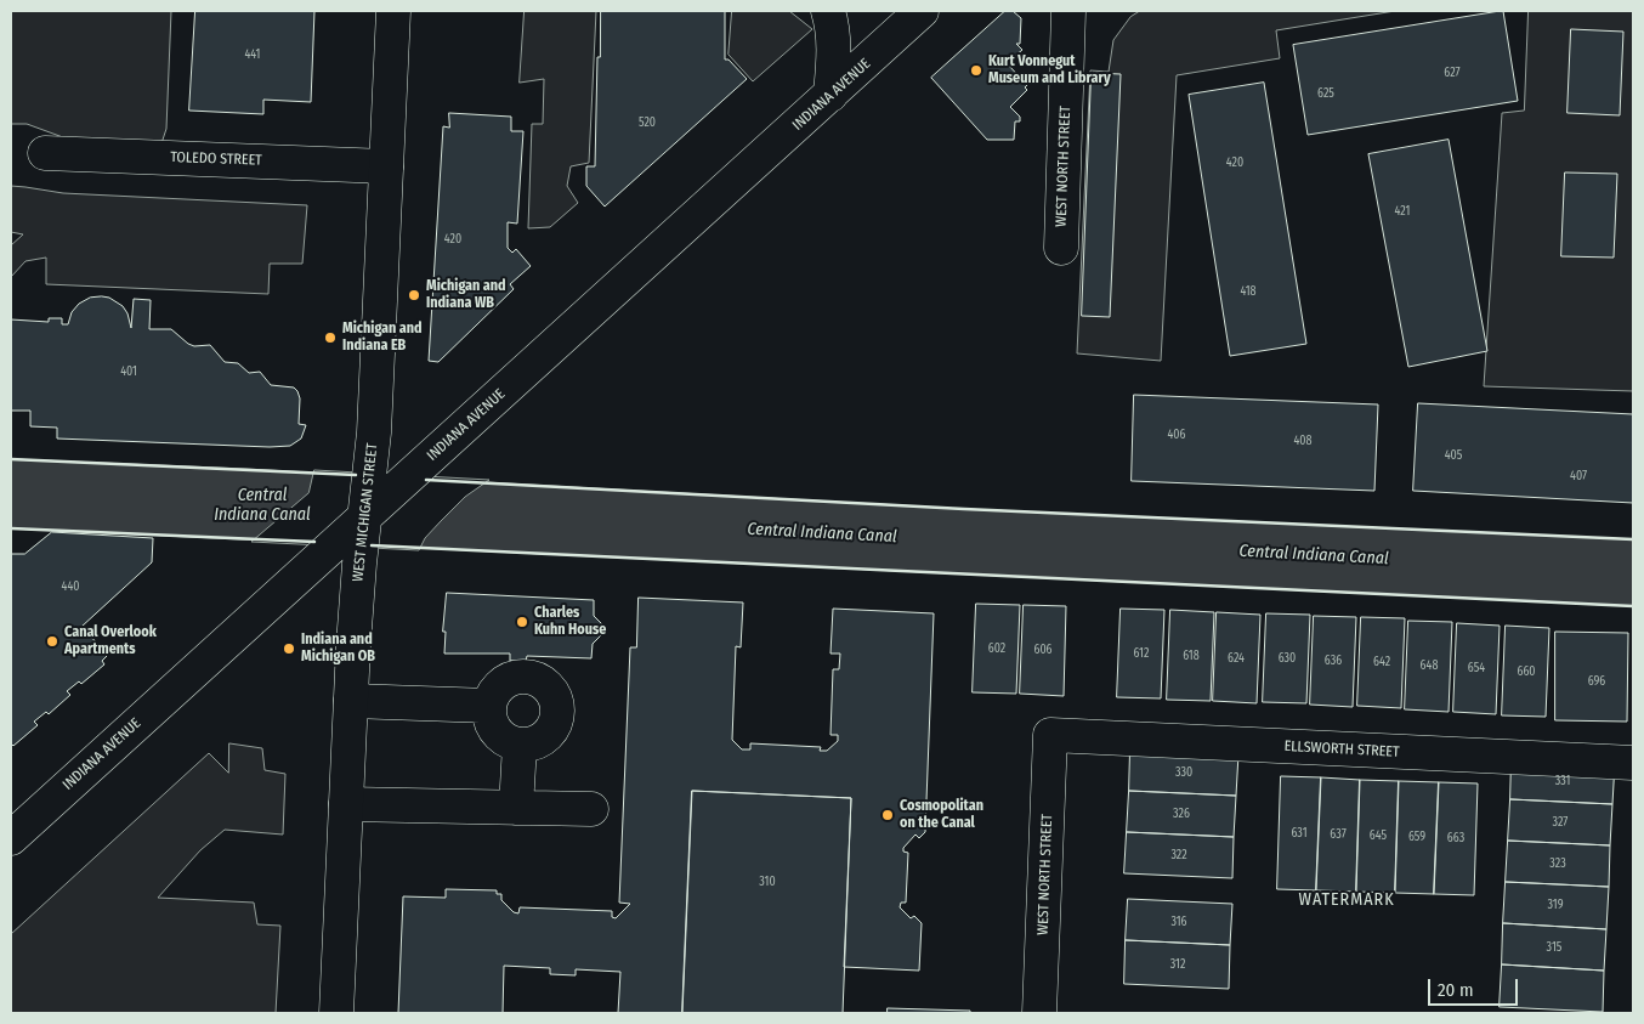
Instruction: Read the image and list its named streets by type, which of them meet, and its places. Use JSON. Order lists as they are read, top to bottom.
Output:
{
  "streets": {
    "main road": [
      "INDIANA AVENUE",
      "TOLEDO STREET",
      "WEST NORTH STREET",
      "WEST MICHIGAN STREET",
      "ELLSWORTH STREET"
    ]
  },
  "crossings": [
    ["INDIANA AVENUE", "WEST MICHIGAN STREET"],
    ["TOLEDO STREET", "WEST MICHIGAN STREET"],
    ["WEST NORTH STREET", "ELLSWORTH STREET"]
  ],
  "districts": ["WATERMARK"],
  "water": ["Central Indiana Canal"],
  "places": [
    "Kurt Vonnegut Museum and Library",
    "Michigan and Indiana WB",
    "Michigan and Indiana EB",
    "Charles Kuhn House",
    "Canal Overlook Apartments",
    "Indiana and Michigan OB",
    "Cosmopolitan on the Canal"
  ],
  "house_numbers": [
    "441",
    "627",
    "625",
    "520",
    "420",
    "421",
    "420",
    "418",
    "401",
    "406",
    "408",
    "405",
    "407",
    "440",
    "602",
    "606",
    "612",
    "618",
    "624",
    "630",
    "636",
    "642",
    "648",
    "654",
    "660",
    "696",
    "330",
    "331",
    "326",
    "327",
    "631",
    "637",
    "645",
    "659",
    "663",
    "322",
    "323",
    "310",
    "319",
    "316",
    "315",
    "312"
  ],
  "scale_bar": "20 m"
}
